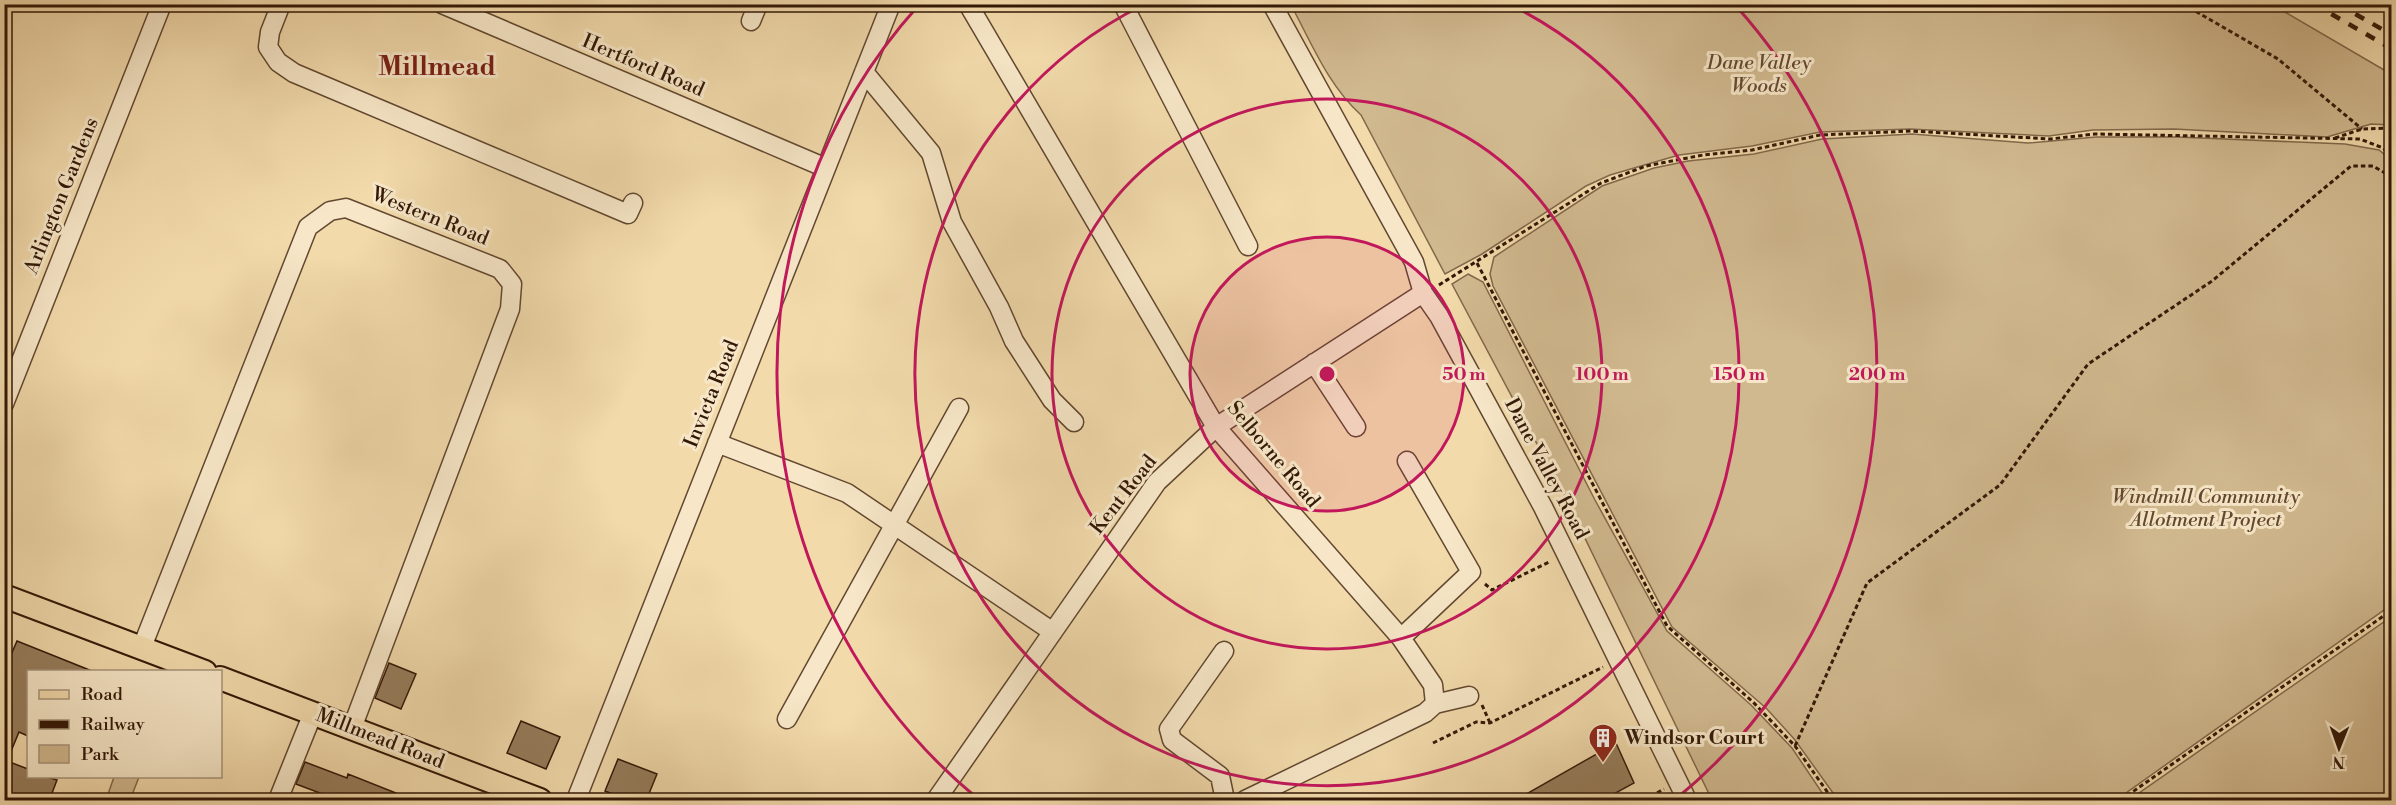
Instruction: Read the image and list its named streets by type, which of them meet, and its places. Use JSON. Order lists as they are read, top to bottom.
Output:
{
  "streets": {
    "main road": ["Millmead Road"],
    "street": [
      "Hertford Road",
      "Arlington Gardens",
      "Western Road",
      "Invicta Road",
      "Selborne Road",
      "Dane Valley Road",
      "Kent Road"
    ]
  },
  "crossings": [
    ["Hertford Road", "Invicta Road"],
    ["Western Road", "Millmead Road"],
    ["Selborne Road", "Kent Road"],
    ["Dane Valley Road", "Kent Road"]
  ],
  "districts": ["Millmead"],
  "parks": ["Dane Valley Woods", "Windmill Community Allotment Project"],
  "places": {
    "building": ["Windsor Court"]
  },
  "legend": ["Road", "Railway", "Park"],
  "north": "bottom",
  "rings": [
    "50 m",
    "100 m",
    "150 m",
    "200 m"
  ]
}
